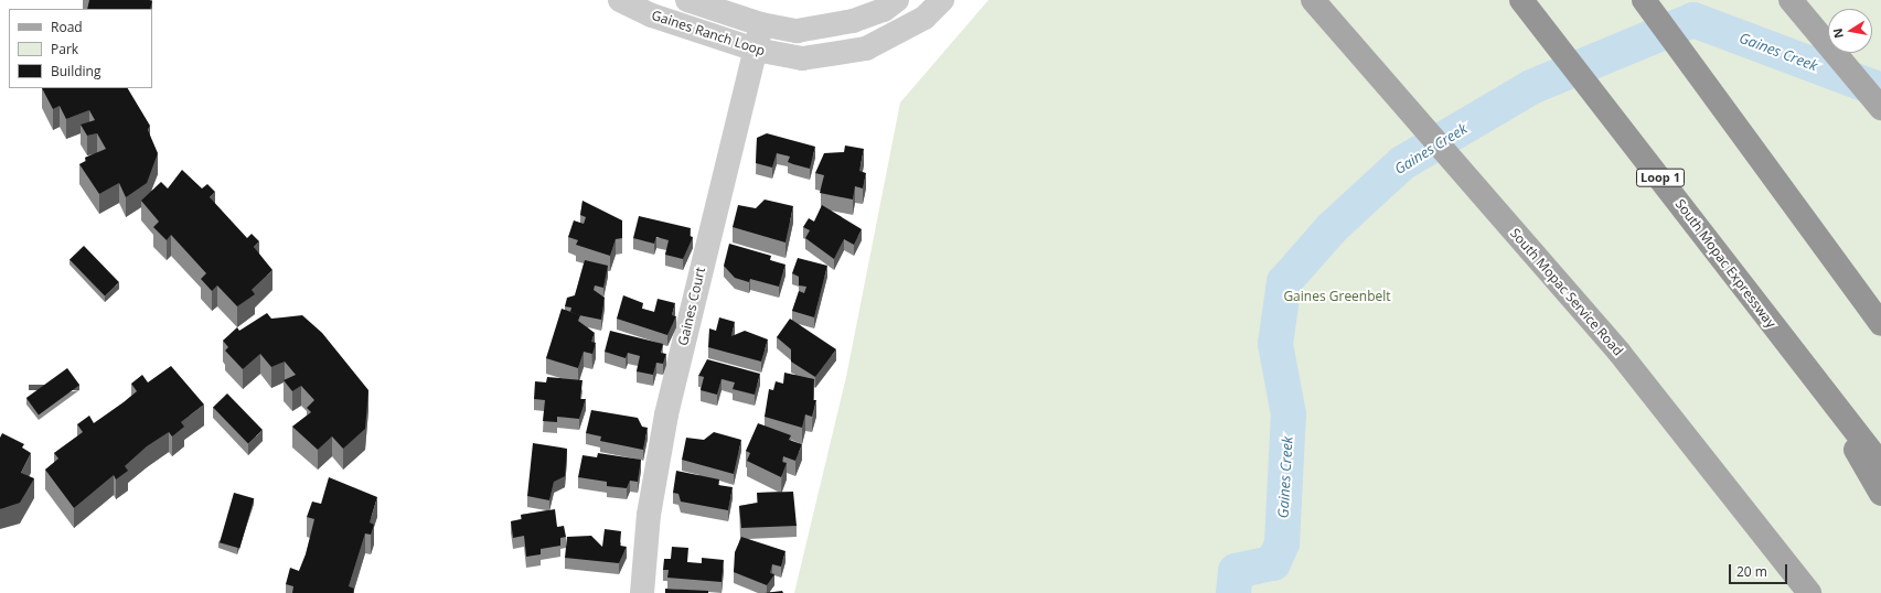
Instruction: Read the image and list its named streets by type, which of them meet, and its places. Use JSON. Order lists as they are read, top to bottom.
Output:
{
  "streets": {
    "highway": ["Loop 1", "South Mopac Expressway"],
    "main road": ["South Mopac Service Road"],
    "street": ["Gaines Ranch Loop", "Gaines Court"]
  },
  "crossings": [
    ["Gaines Ranch Loop", "Gaines Court"]
  ],
  "water": ["Gaines Creek"],
  "parks": ["Gaines Greenbelt"],
  "legend": ["Road", "Park", "Building"],
  "scale_bar": "20 m",
  "north": "left"
}
